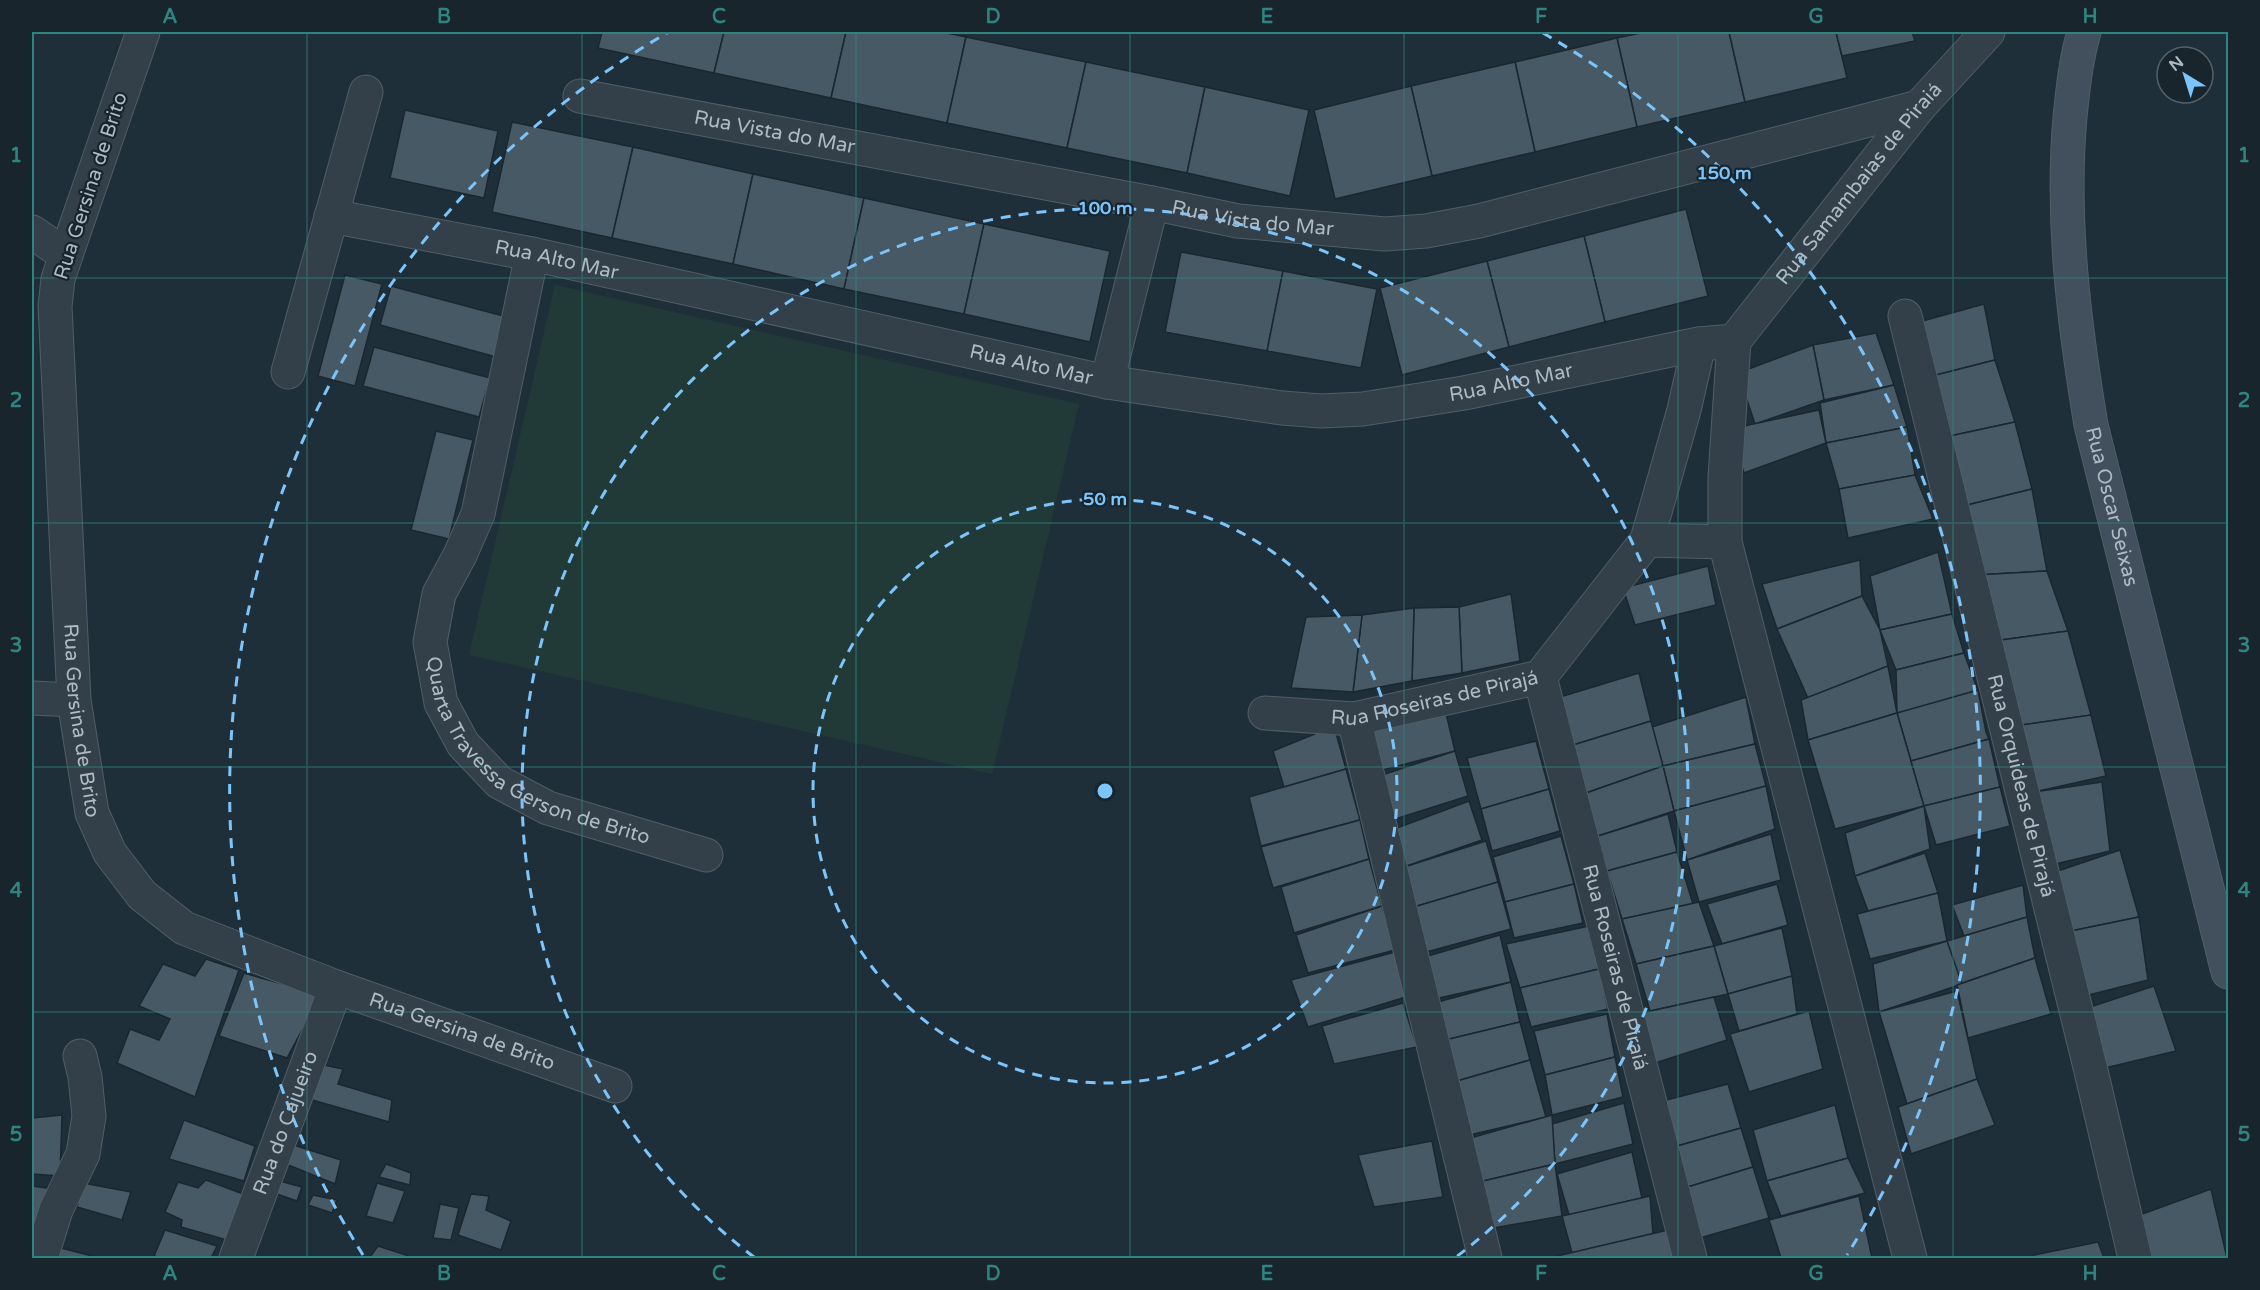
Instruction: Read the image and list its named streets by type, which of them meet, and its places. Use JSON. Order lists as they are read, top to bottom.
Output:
{
  "streets": {
    "main road": ["Rua Oscar Seixas"],
    "street": [
      "Rua Vista do Mar",
      "Rua Samambaias de Piraiá",
      "Rua Gersina de Brito",
      "Rua Alto Mar",
      "Rua Roseiras de Pirajá",
      "Quarta Travessa Gerson de Brito",
      "Rua Orquideas de Pirajá",
      "Rua Roseiras de Piraiá",
      "Rua do Cajueiro"
    ]
  },
  "crossings": [
    ["Rua Vista do Mar", "Rua Samambaias de Piraiá"],
    ["Rua Samambaias de Piraiá", "Rua Alto Mar"],
    ["Rua Gersina de Brito", "Rua do Cajueiro"],
    ["Rua Alto Mar", "Rua Roseiras de Pirajá"],
    ["Rua Alto Mar", "Quarta Travessa Gerson de Brito"],
    ["Rua Roseiras de Pirajá", "Rua Roseiras de Piraiá"]
  ],
  "north": "top left",
  "grid": {
    "columns": [
      "A",
      "B",
      "C",
      "D",
      "E",
      "F",
      "G",
      "H"
    ],
    "rows": [
      "1",
      "2",
      "3",
      "4",
      "5"
    ]
  },
  "rings": ["150 m", "100 m", "50 m"]
}
